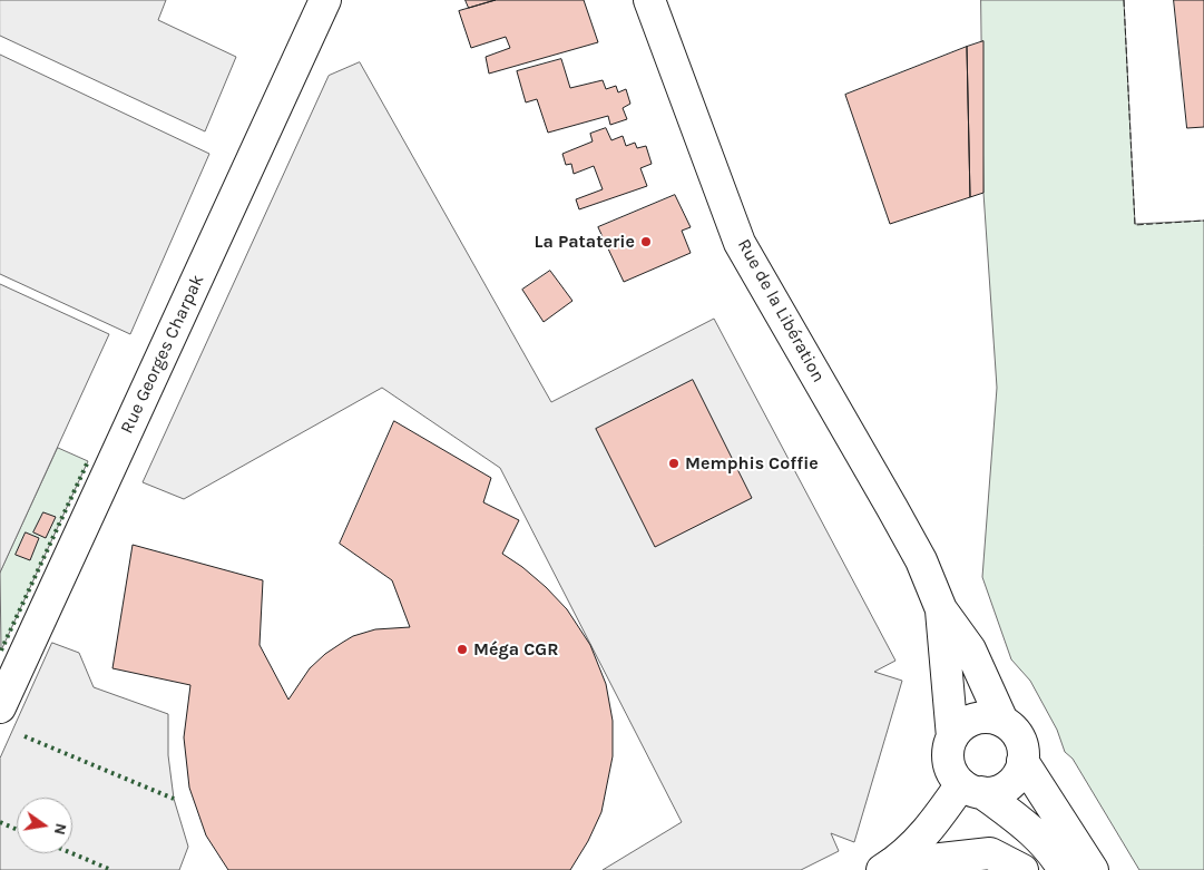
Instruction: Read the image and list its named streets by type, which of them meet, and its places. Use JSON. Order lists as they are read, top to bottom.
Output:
{
  "streets": {
    "main road": ["Rue de la Libération", "Rue Georges Charpak"]
  },
  "places": ["La Pataterie", "Memphis Coffie", "Méga CGR"],
  "north": "right"
}
